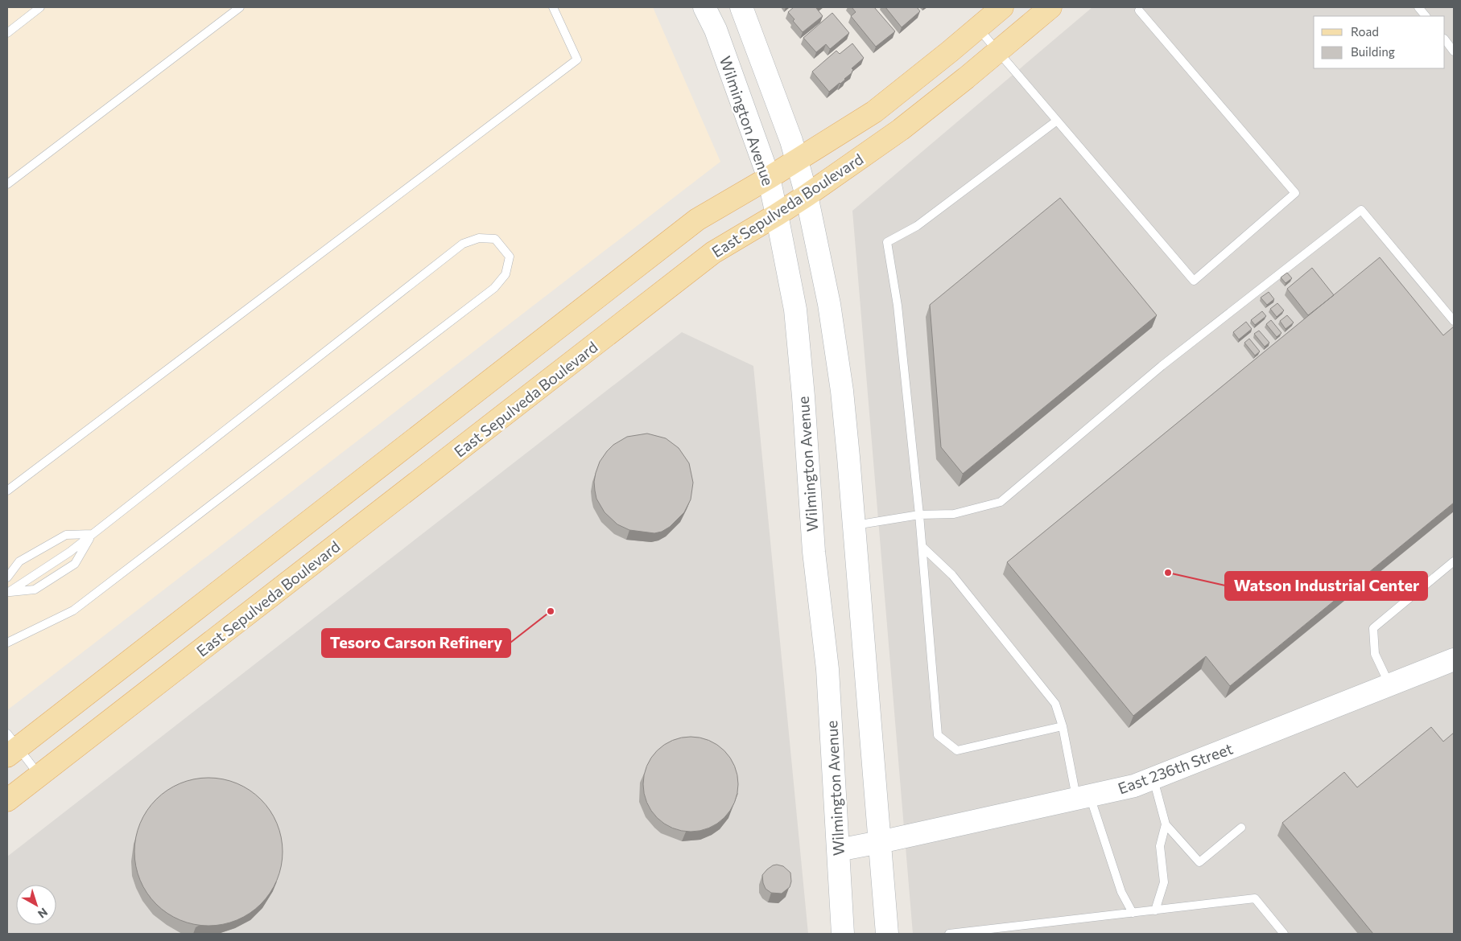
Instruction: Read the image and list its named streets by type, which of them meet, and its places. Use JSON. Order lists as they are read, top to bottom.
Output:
{
  "streets": {
    "main road": ["Wilmington Avenue", "East Sepulveda Boulevard", "East 236th Street"]
  },
  "crossings": [
    ["Wilmington Avenue", "East Sepulveda Boulevard"],
    ["Wilmington Avenue", "East 236th Street"]
  ],
  "places": ["Watson Industrial Center", "Tesoro Carson Refinery"],
  "legend": ["Road", "Building"],
  "north": "bottom right"
}
